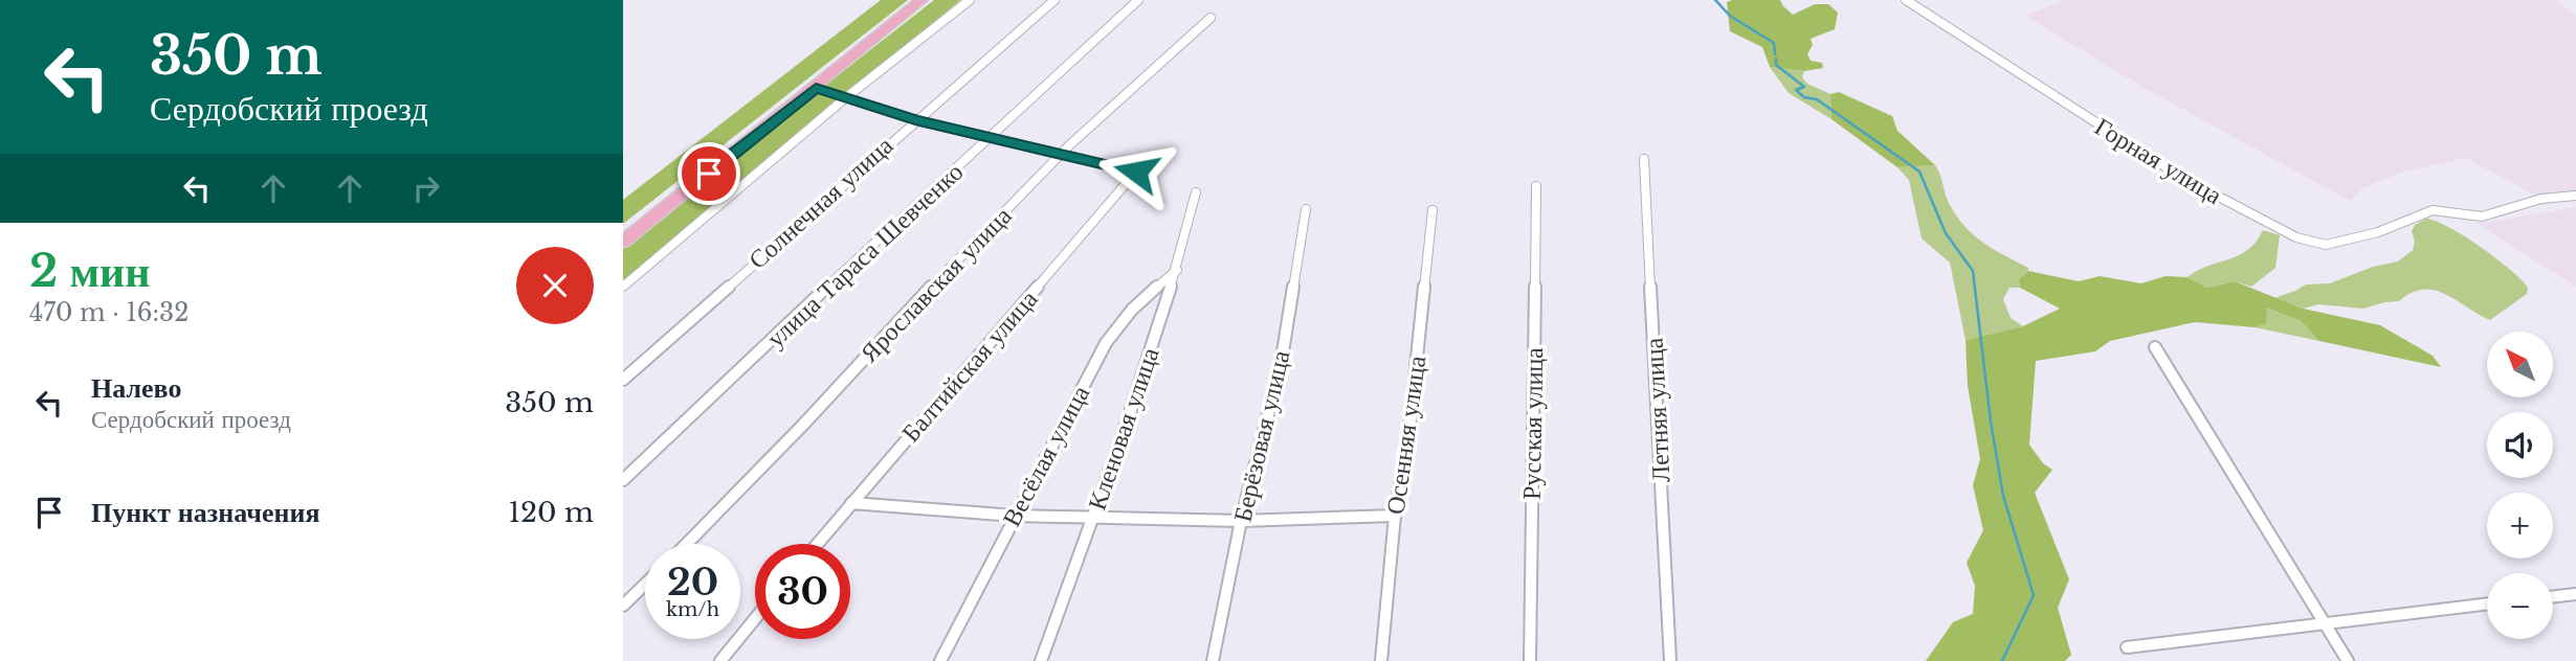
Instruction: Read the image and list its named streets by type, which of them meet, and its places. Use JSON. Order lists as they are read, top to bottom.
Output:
{
  "streets": {
    "street": [
      "Горная улица",
      "Солнечная улица",
      "улица Тараса Шевченко",
      "Ярославская улица",
      "Балтийская улица",
      "Летняя улица",
      "Русская улица",
      "Кленовая улица",
      "Осенняя улица",
      "Берёзовая улица",
      "Весёлая улица"
    ]
  },
  "crossings": [
    ["Ярославская улица", "Балтийская улица"],
    ["Кленовая улица", "Весёлая улица"]
  ],
  "north": "top left",
  "page": {
    "turn": ["350 m", "Сердобский проезд"],
    "heading": ["2 мин", "470 m · 16:32"],
    "map_buttons": ["+", "−"],
    "list": [
      {
        "name": "Налево",
        "note": "Сердобский проезд",
        "value": "350 m"
      },
      {
        "name": "Пункт назначения",
        "value": "120 m"
      }
    ],
    "speed": "20 km/h",
    "limit": "30"
  }
}
